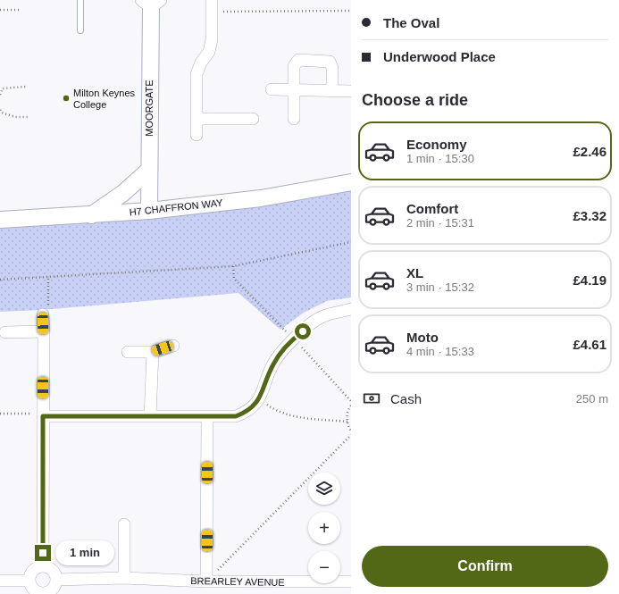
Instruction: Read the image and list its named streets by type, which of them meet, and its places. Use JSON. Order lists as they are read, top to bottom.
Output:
{
  "streets": {
    "street": ["MOORGATE", "H7 CHAFFRON WAY", "BREARLEY AVENUE"]
  },
  "crossings": [
    ["MOORGATE", "H7 CHAFFRON WAY"]
  ],
  "places": ["Milton Keynes College"],
  "page": {
    "banner": ["The Oval", "Underwood Place"],
    "heading": "Choose a ride",
    "list": [
      {
        "name": "Economy",
        "note": "1 min · 15:30",
        "value": "£2.46"
      },
      {
        "name": "Comfort",
        "note": "2 min · 15:31",
        "value": "£3.32"
      },
      {
        "name": "XL",
        "note": "3 min · 15:32",
        "value": "£4.19"
      },
      {
        "name": "Moto",
        "note": "4 min · 15:33",
        "value": "£4.61"
      }
    ],
    "pay": ["Cash", "250 m"],
    "map_buttons": ["+", "−"],
    "buttons": "Confirm",
    "bubble": "1 min"
  }
}
